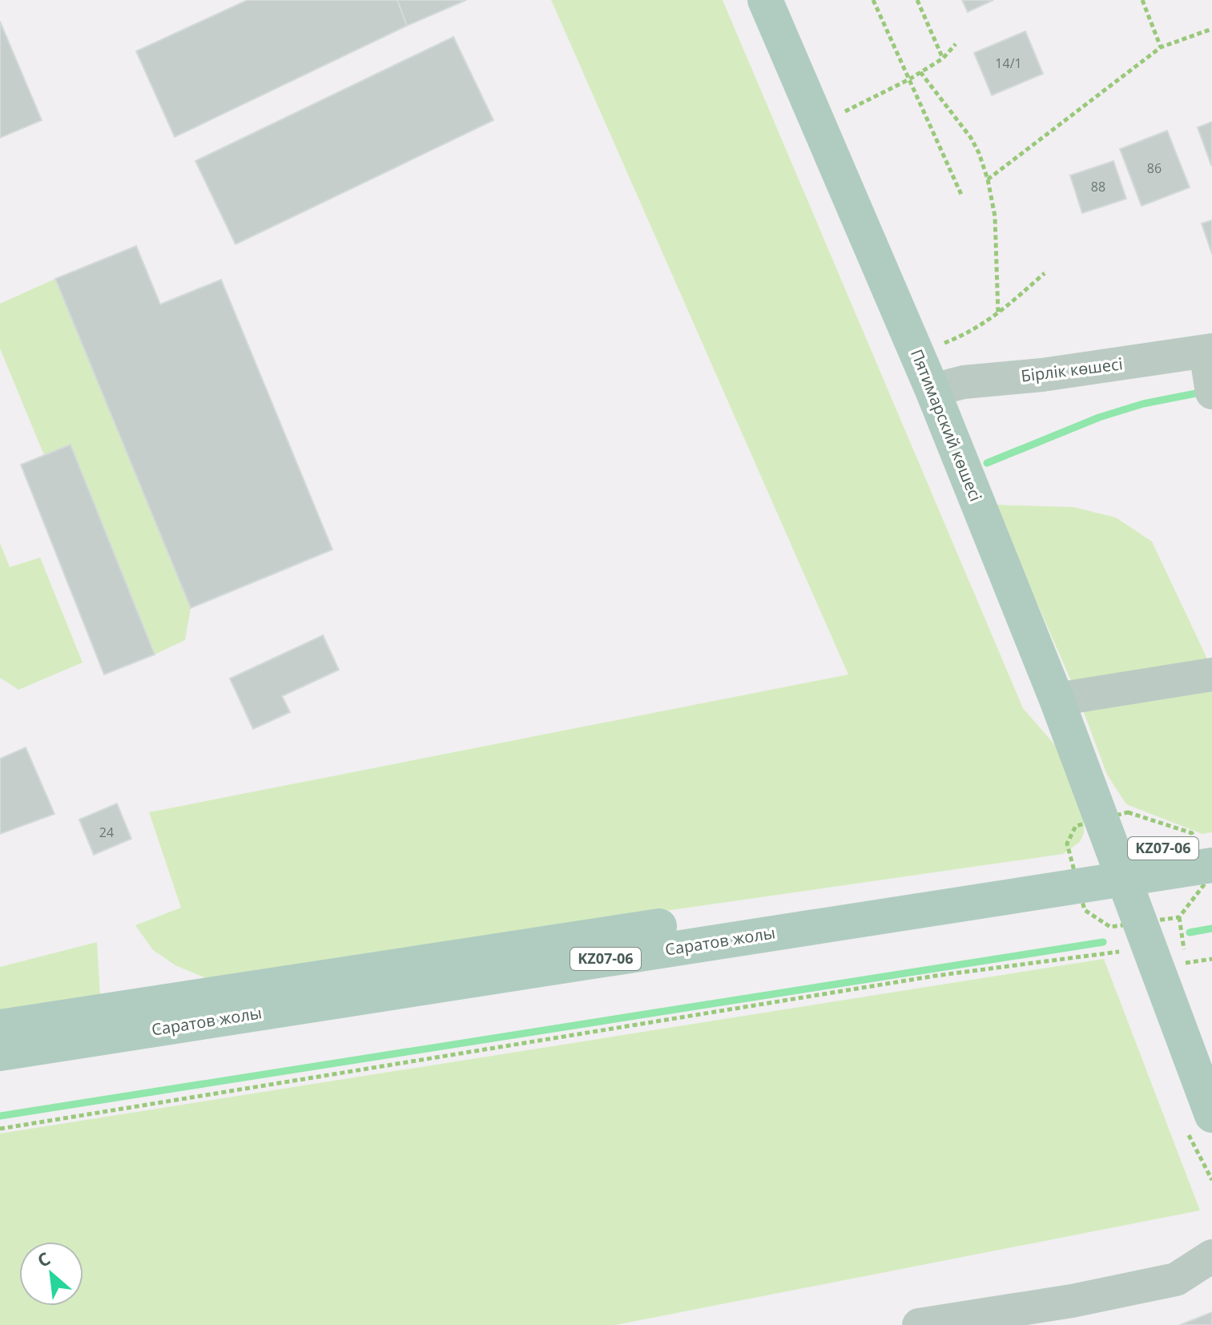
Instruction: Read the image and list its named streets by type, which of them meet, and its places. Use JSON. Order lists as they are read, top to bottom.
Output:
{
  "streets": {
    "main road": ["Пятимарский көшесі", "KZ07-06", "Саратов жолы"],
    "street": ["Бірлік көшесі"]
  },
  "crossings": [
    ["Бірлік көшесі", "Пятимарский көшесі"],
    ["Пятимарский көшесі", "Саратов жолы"]
  ],
  "house_numbers": [
    "14/1",
    "86",
    "88",
    "24"
  ],
  "north": "top left"
}
